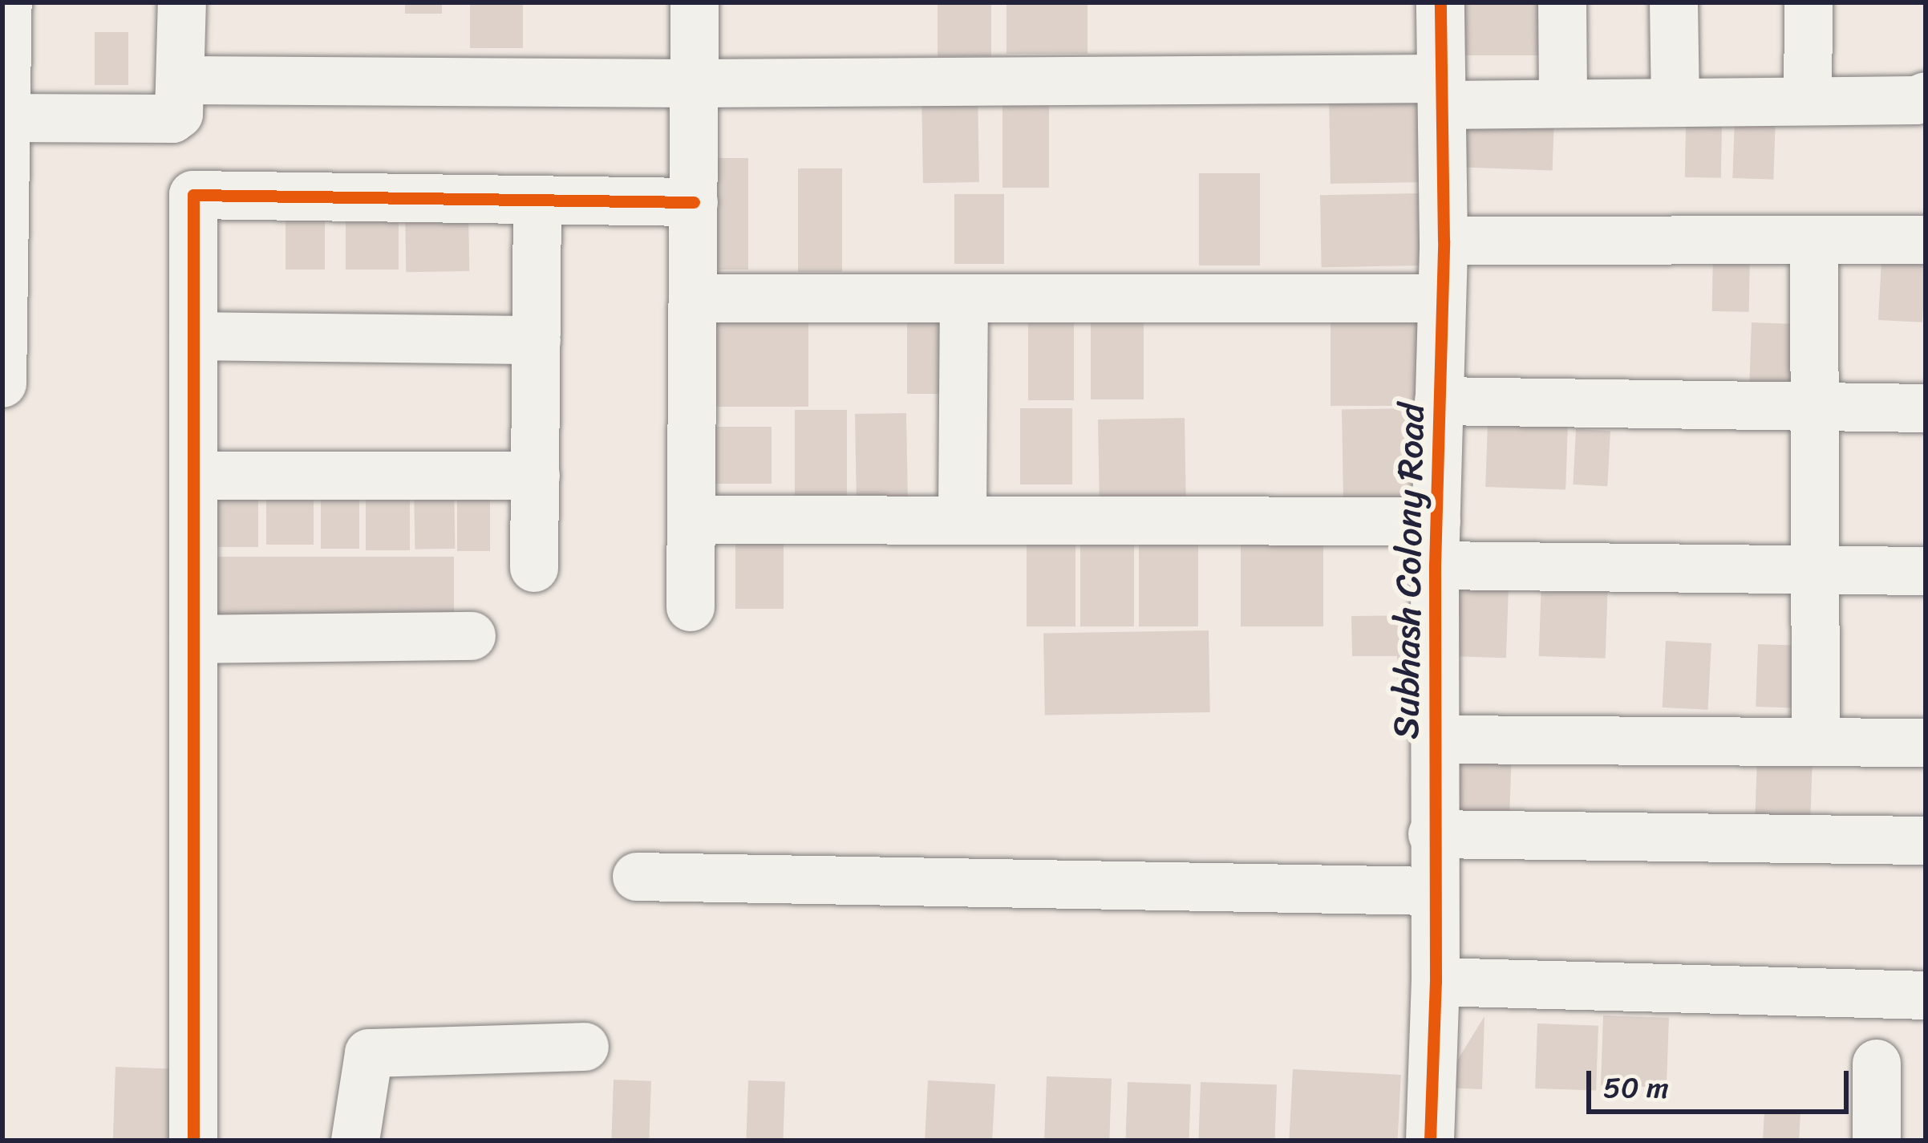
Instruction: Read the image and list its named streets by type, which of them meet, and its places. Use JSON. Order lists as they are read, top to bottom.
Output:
{
  "streets": {
    "street": ["Subhash Colony Road"]
  },
  "scale_bar": "50 m"
}
